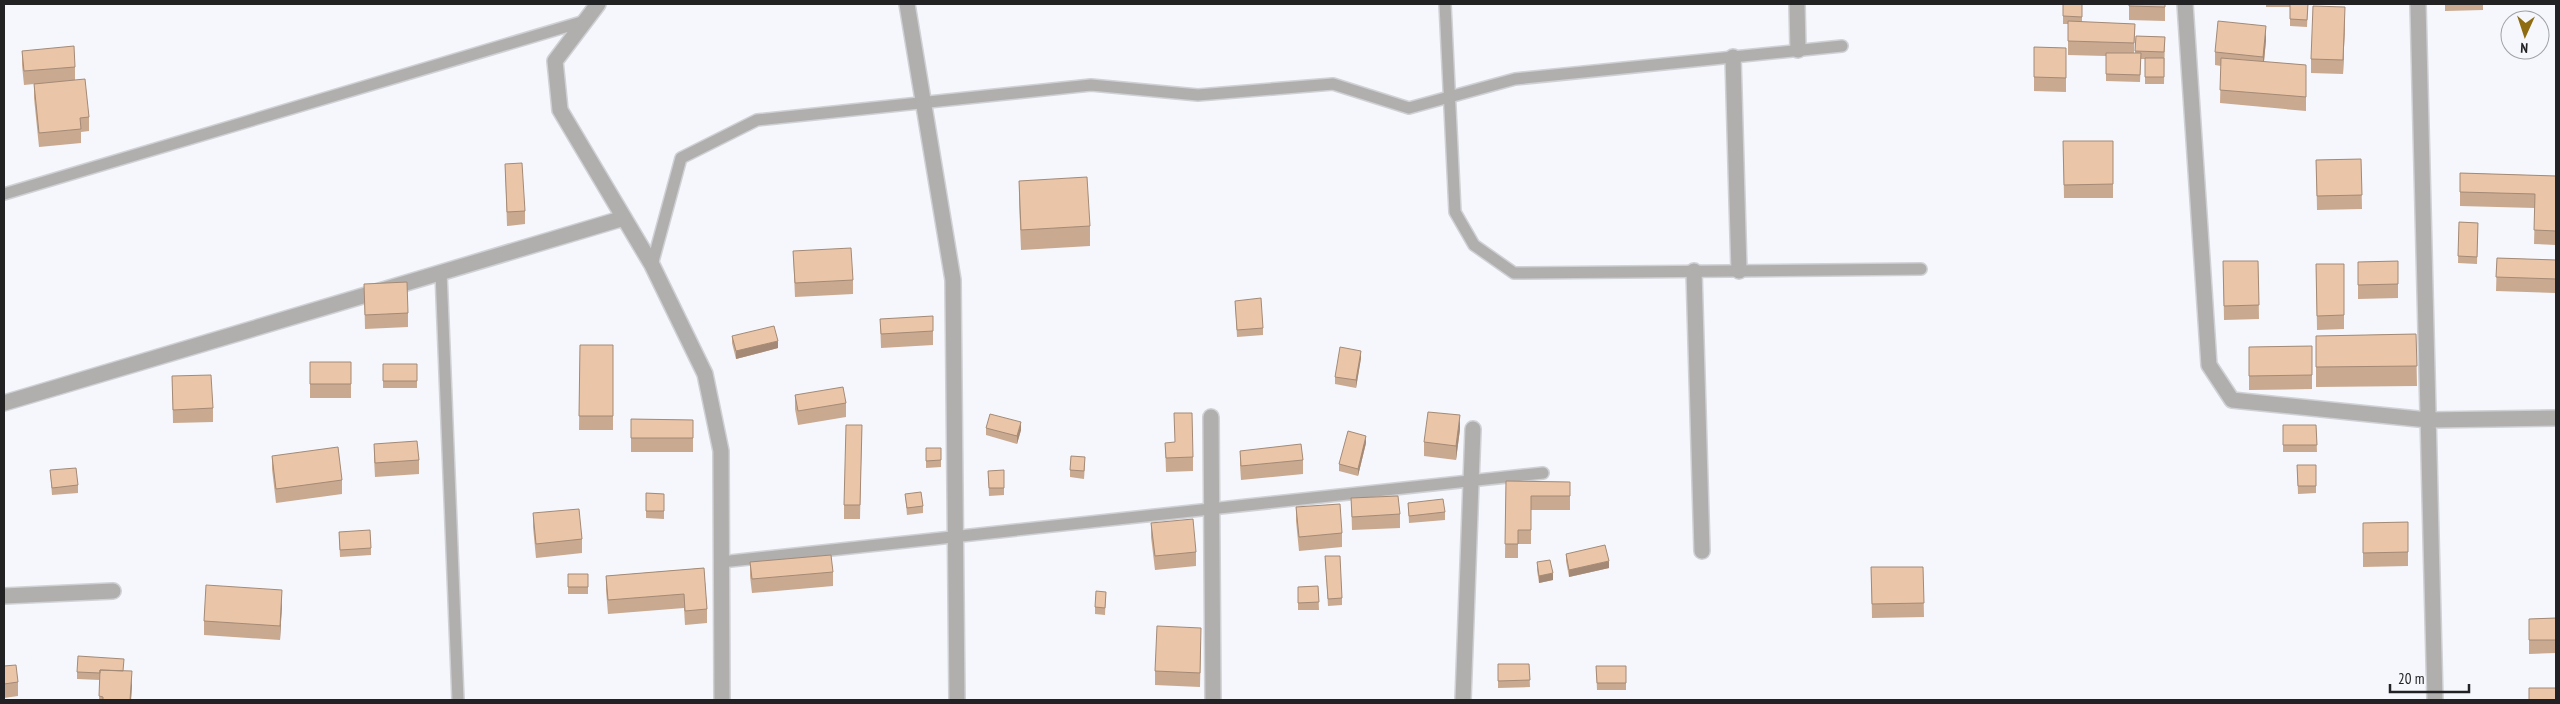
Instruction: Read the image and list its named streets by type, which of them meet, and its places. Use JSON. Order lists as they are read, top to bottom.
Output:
{
  "scale_bar": "20 m",
  "north": "bottom"
}
